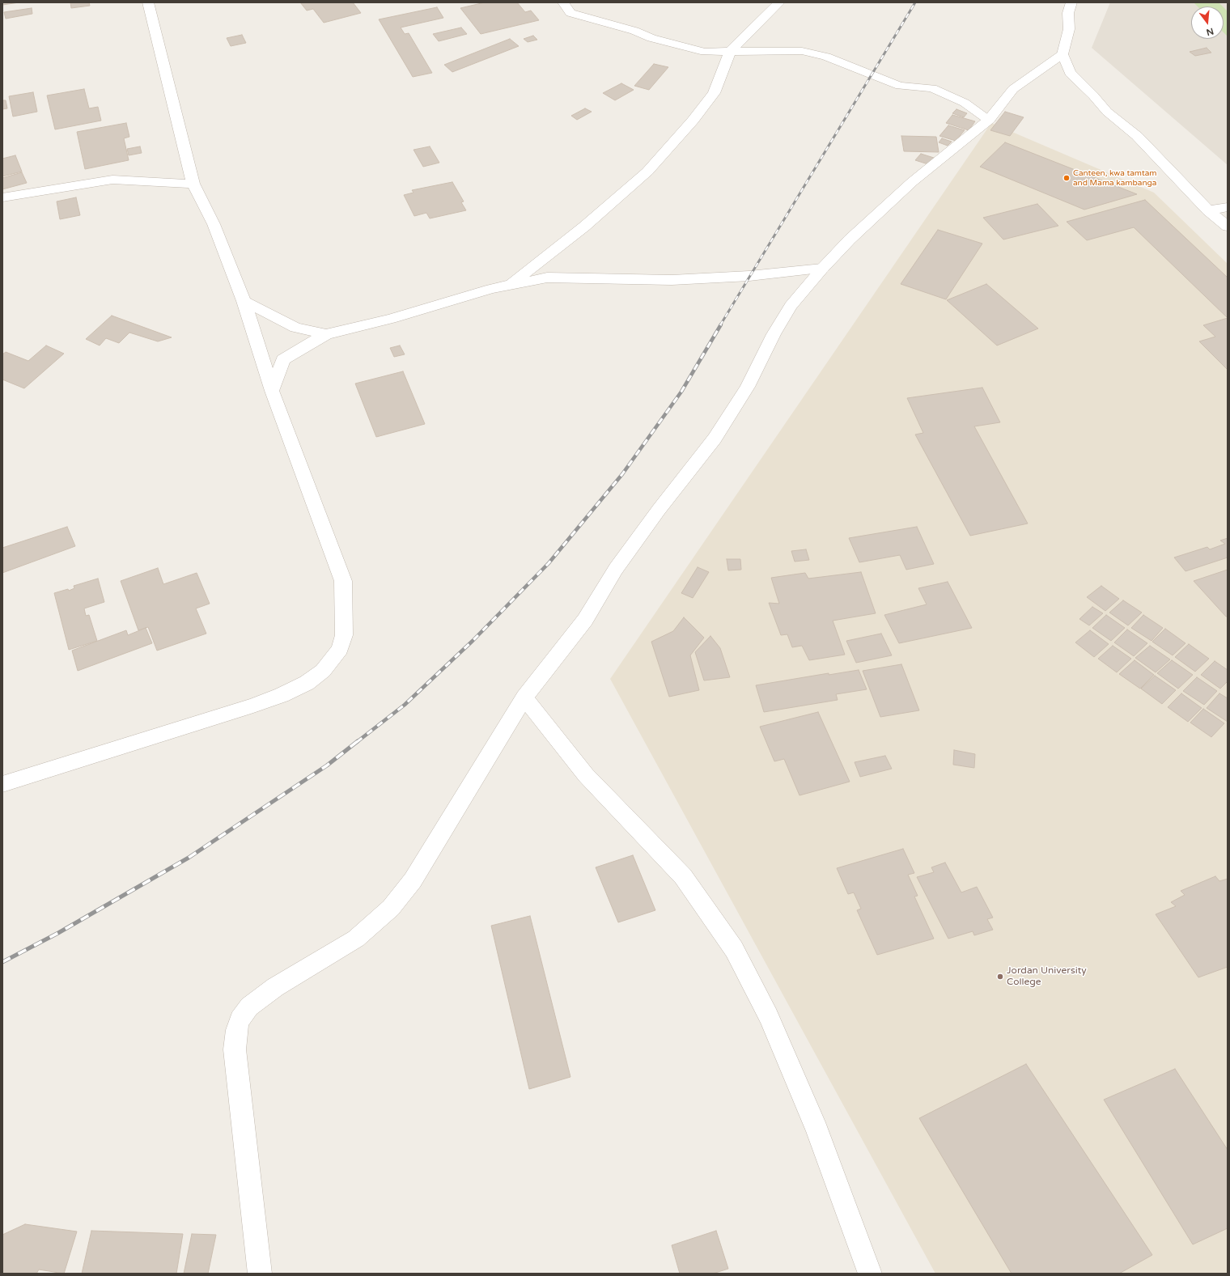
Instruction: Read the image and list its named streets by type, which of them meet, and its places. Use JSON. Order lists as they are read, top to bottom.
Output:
{
  "places": ["Canteen, kwa tamtam and Mama kambanga", "Jordan University College"],
  "north": "bottom"
}
